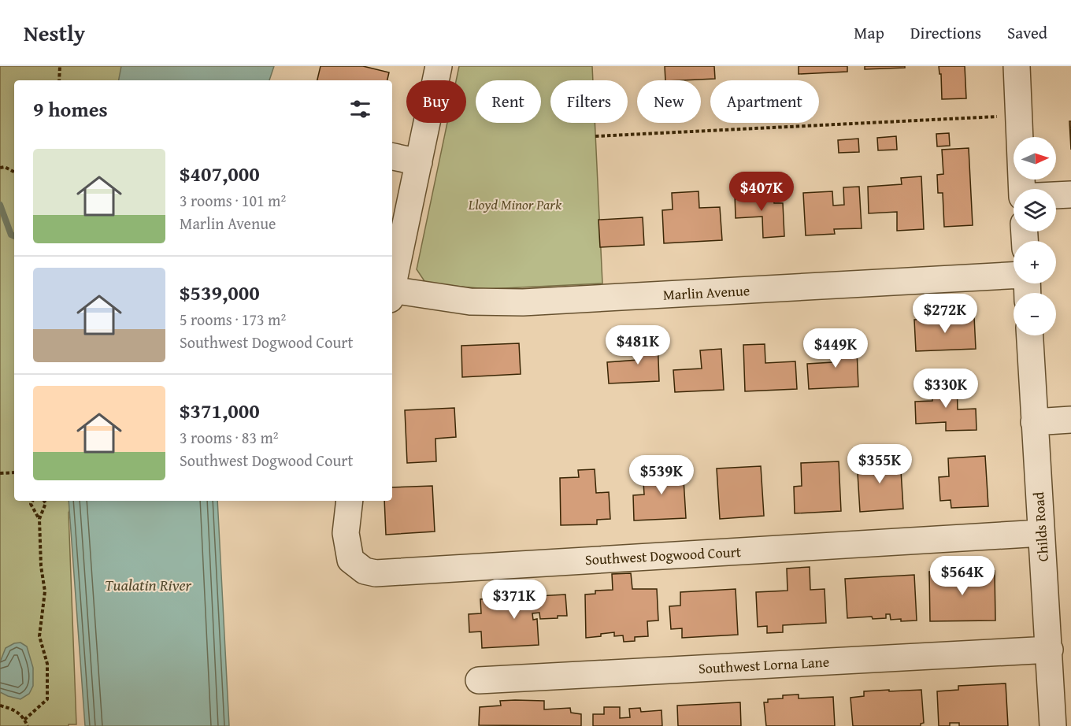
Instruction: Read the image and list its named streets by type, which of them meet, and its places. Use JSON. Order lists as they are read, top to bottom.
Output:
{
  "streets": {
    "street": [
      "Marlin Avenue",
      "Childs Road",
      "Southwest Dogwood Court",
      "Southwest Lorna Lane"
    ]
  },
  "crossings": [
    ["Childs Road", "Southwest Dogwood Court"],
    ["Childs Road", "Southwest Lorna Lane"]
  ],
  "water": ["Tualatin River"],
  "parks": ["Lloyd Minor Park"],
  "north": "right",
  "page": {
    "header": "Nestly",
    "nav": ["Map", "Directions", "Saved"],
    "chip": [
      "Buy",
      "Rent",
      "Filters",
      "New",
      "Apartment"
    ],
    "heading": "9 homes",
    "map_buttons": ["+", "−"],
    "list": [
      {
        "name": "$407,000",
        "note": "3 rooms · 101 m² · Marlin Avenue"
      },
      {
        "name": "$539,000",
        "note": "5 rooms · 173 m² · Southwest Dogwood Court"
      },
      {
        "name": "$371,000",
        "note": "3 rooms · 83 m² · Southwest Dogwood Court"
      }
    ],
    "price": [
      "$407K",
      "$272K",
      "$481K",
      "$449K",
      "$330K",
      "$355K",
      "$539K",
      "$564K",
      "$371K"
    ]
  }
}
